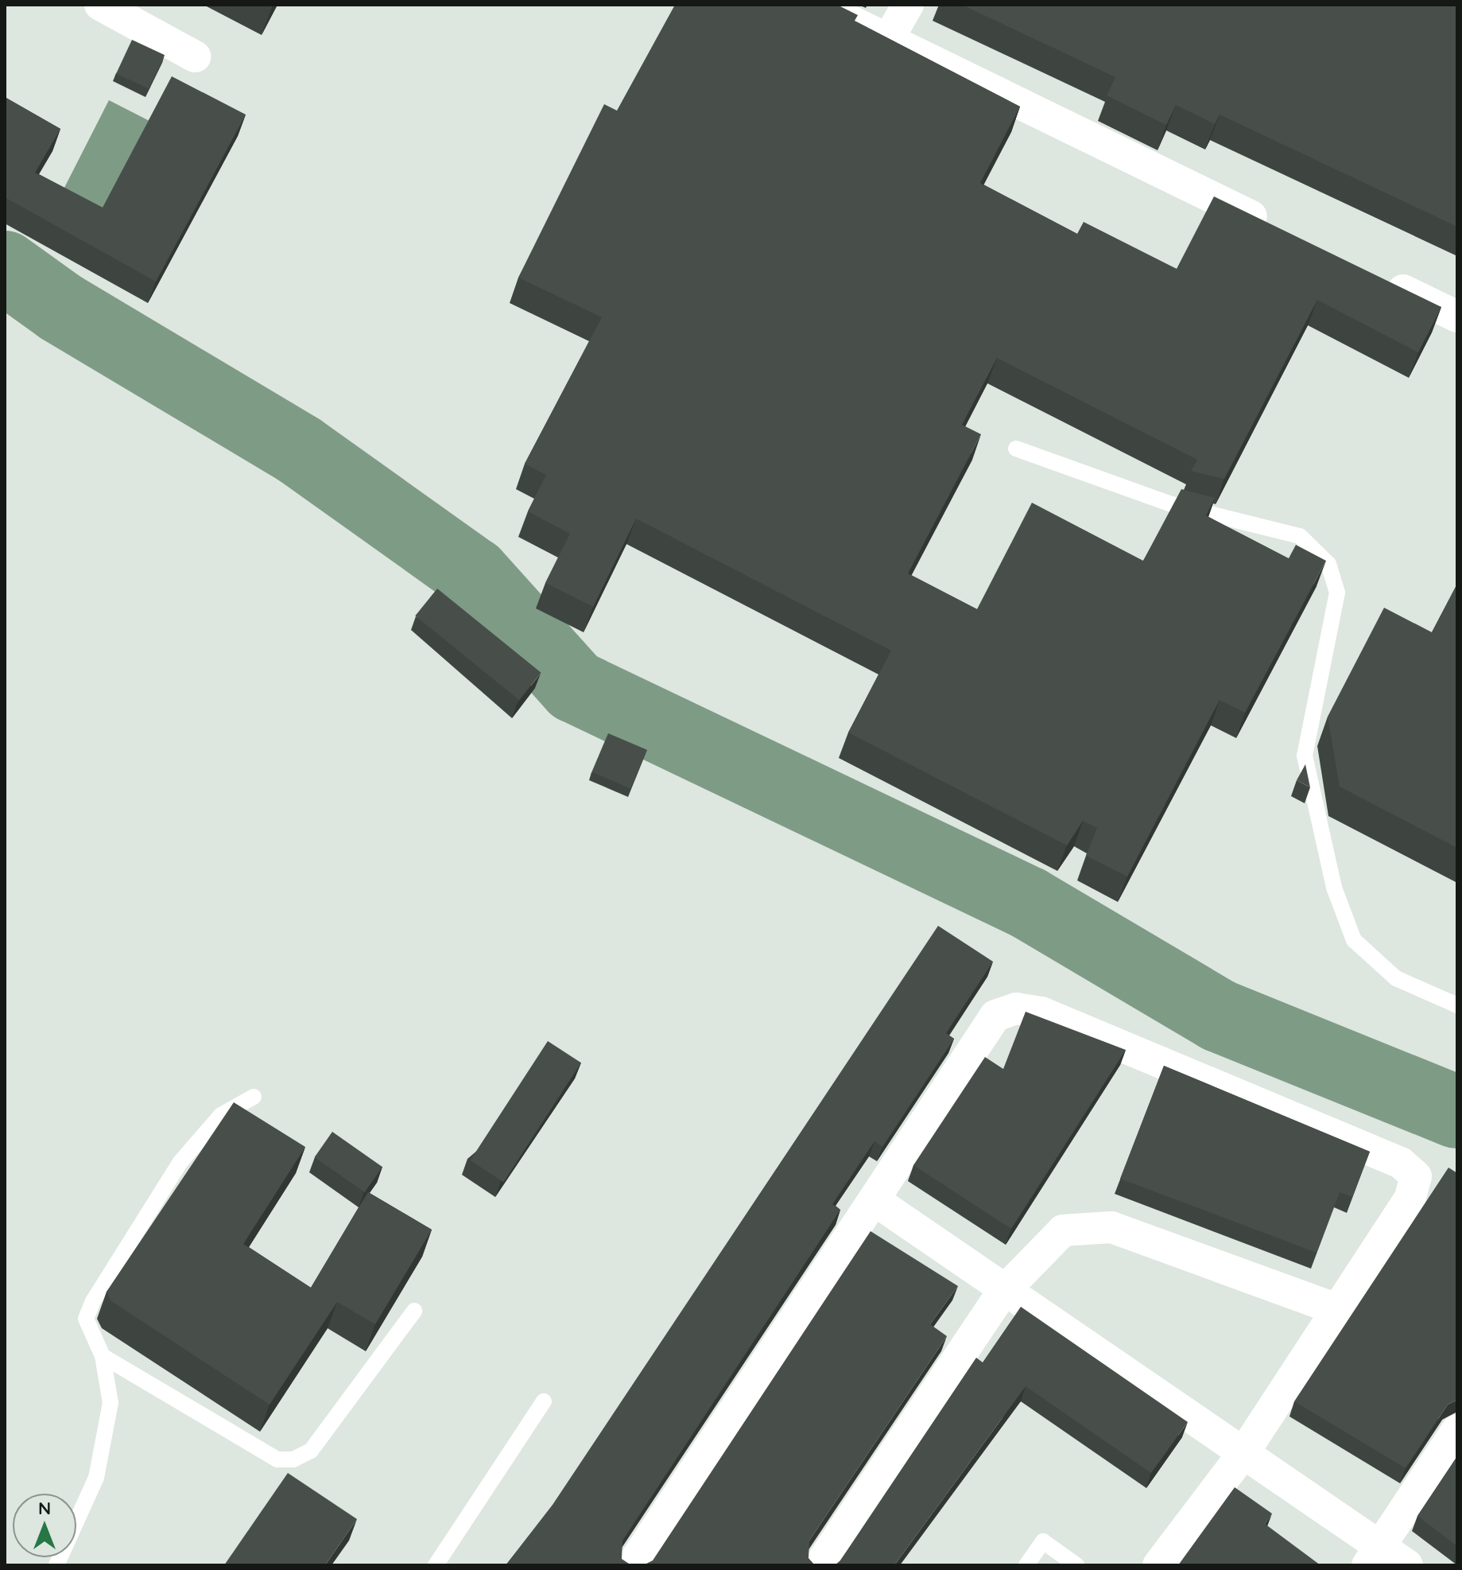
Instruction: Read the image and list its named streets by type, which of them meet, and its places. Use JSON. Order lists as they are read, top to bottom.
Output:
{
  "north": "top"
}
